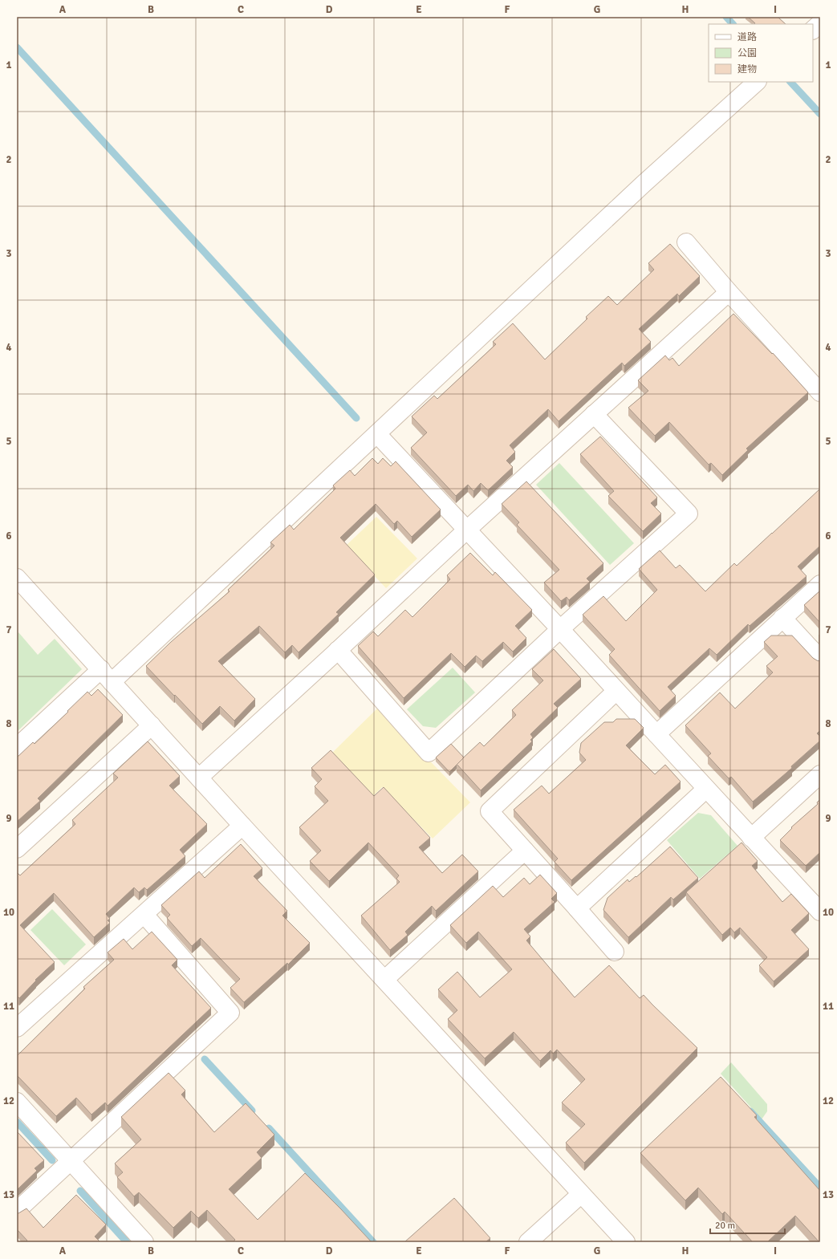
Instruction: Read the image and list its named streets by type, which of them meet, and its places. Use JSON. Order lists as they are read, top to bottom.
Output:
{
  "legend": ["道路", "公園", "建物"],
  "scale_bar": "20 m",
  "grid": {
    "columns": [
      "A",
      "B",
      "C",
      "D",
      "E",
      "F",
      "G",
      "H",
      "I"
    ],
    "rows": [
      "1",
      "2",
      "3",
      "4",
      "5",
      "6",
      "7",
      "8",
      "9",
      "10",
      "11",
      "12",
      "13"
    ]
  }
}
